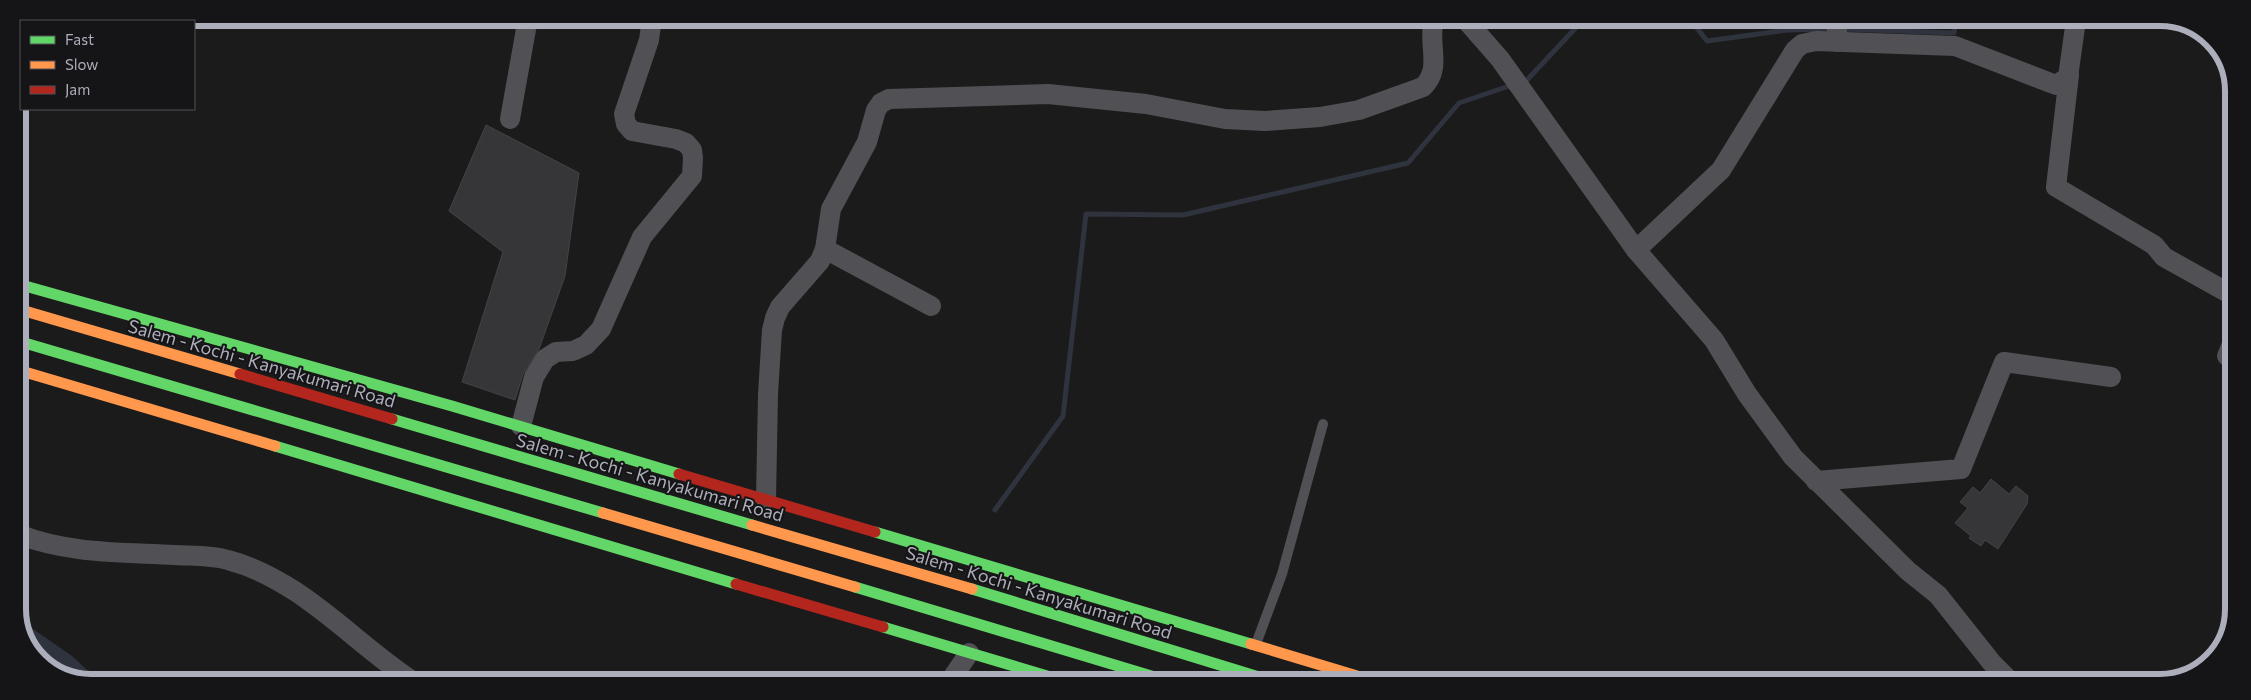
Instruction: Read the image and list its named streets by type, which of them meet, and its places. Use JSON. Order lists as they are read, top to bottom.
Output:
{
  "streets": {
    "main road": ["Salem - Kochi - Kanyakumari Road"]
  },
  "legend": ["Fast", "Slow", "Jam"]
}
